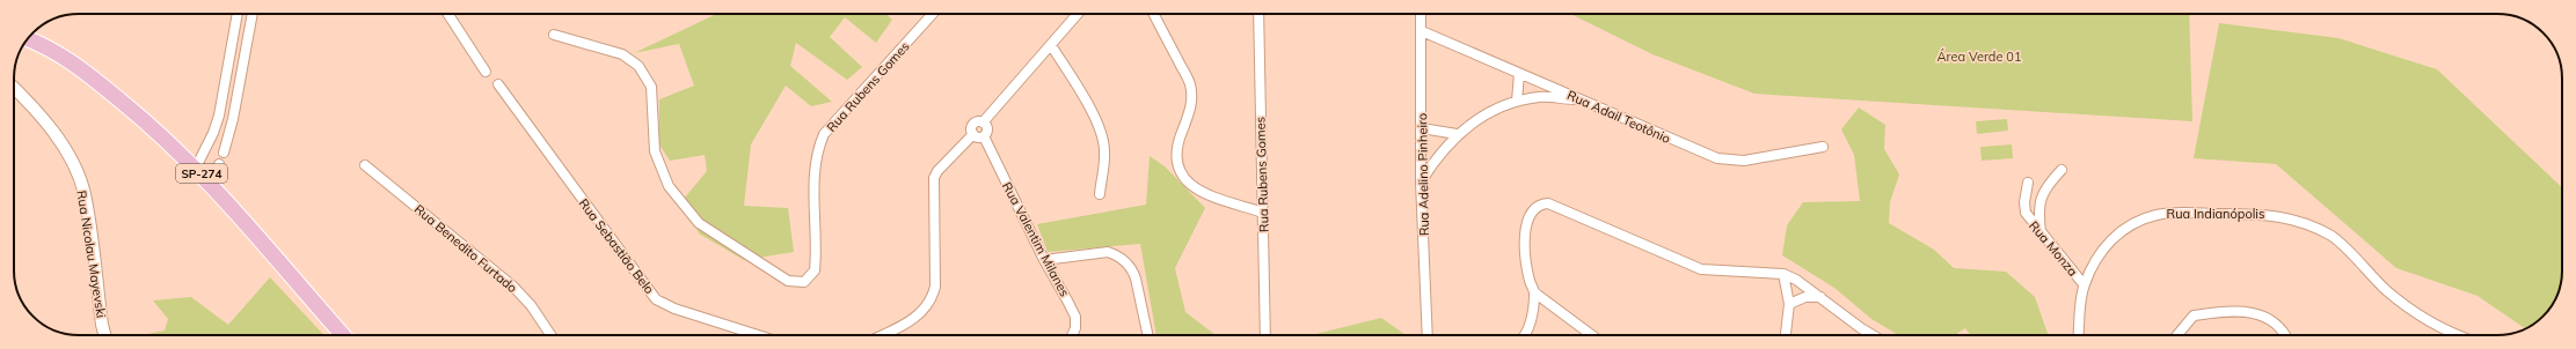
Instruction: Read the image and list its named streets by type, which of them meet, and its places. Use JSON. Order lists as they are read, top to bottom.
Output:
{
  "streets": {
    "main road": ["SP-274"],
    "street": [
      "Rua Rubens Gomes",
      "Rua Adail Teotônio",
      "Rua Adelino Pinheiro",
      "Rua Indianópolis",
      "Rua Valentim Milanes",
      "Rua Sebastião Belo",
      "Rua Benedito Furtado",
      "Rua Monza",
      "Rua Nicolau Mayevski"
    ]
  },
  "crossings": [
    ["Rua Adail Teotônio", "Rua Adelino Pinheiro"],
    ["Rua Indianópolis", "Rua Monza"]
  ],
  "parks": ["Área Verde 01"]
}
